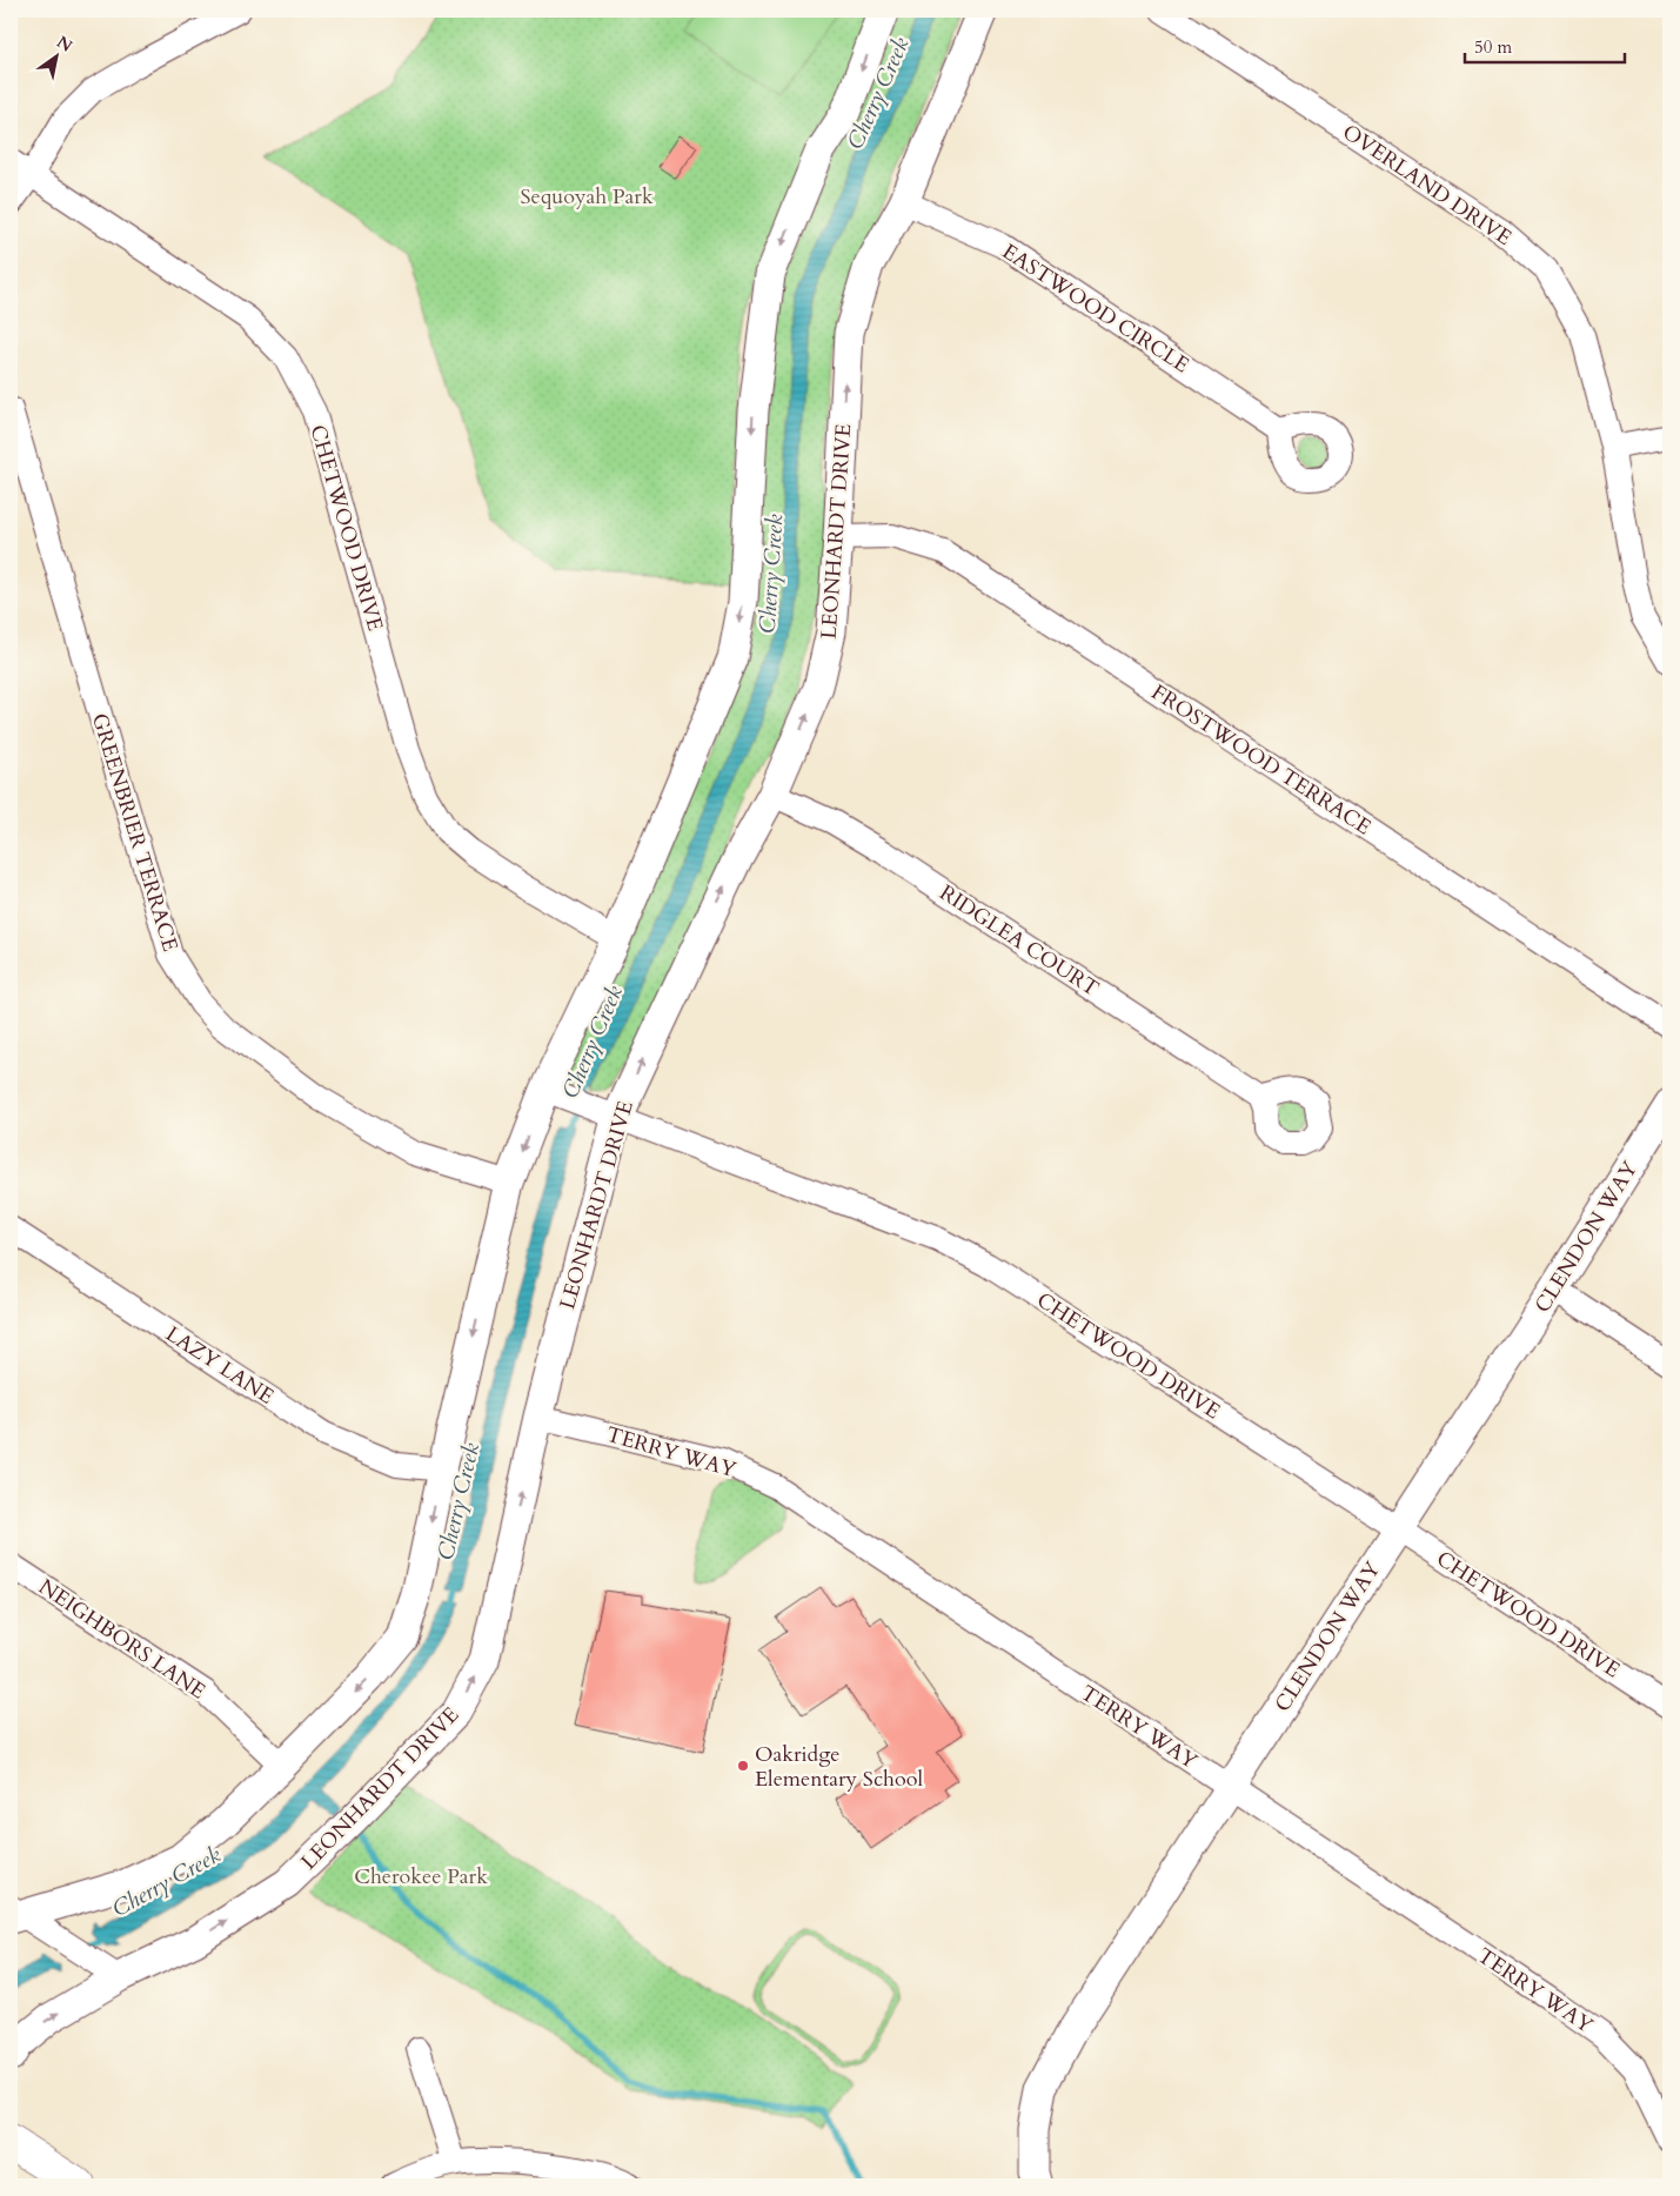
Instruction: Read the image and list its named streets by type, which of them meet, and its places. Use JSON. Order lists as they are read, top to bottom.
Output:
{
  "streets": {
    "street": [
      "OVERLAND DRIVE",
      "EASTWOOD CIRCLE",
      "CHETWOOD DRIVE",
      "LEONHARDT DRIVE",
      "FROSTWOOD TERRACE",
      "GREENBRIER TERRACE",
      "RIDGLEA COURT",
      "CLENDON WAY",
      "LAZY LANE",
      "TERRY WAY",
      "NEIGHBORS LANE"
    ]
  },
  "crossings": [
    ["EASTWOOD CIRCLE", "LEONHARDT DRIVE"],
    ["CHETWOOD DRIVE", "LEONHARDT DRIVE"],
    ["CHETWOOD DRIVE", "CLENDON WAY"],
    ["LEONHARDT DRIVE", "FROSTWOOD TERRACE"],
    ["LEONHARDT DRIVE", "RIDGLEA COURT"],
    ["LEONHARDT DRIVE", "TERRY WAY"],
    ["CLENDON WAY", "TERRY WAY"]
  ],
  "water": ["Cherry Creek"],
  "parks": ["Sequoyah Park", "Cherokee Park"],
  "places": ["Oakridge Elementary School"],
  "scale_bar": "50 m",
  "north": "top right"
}
